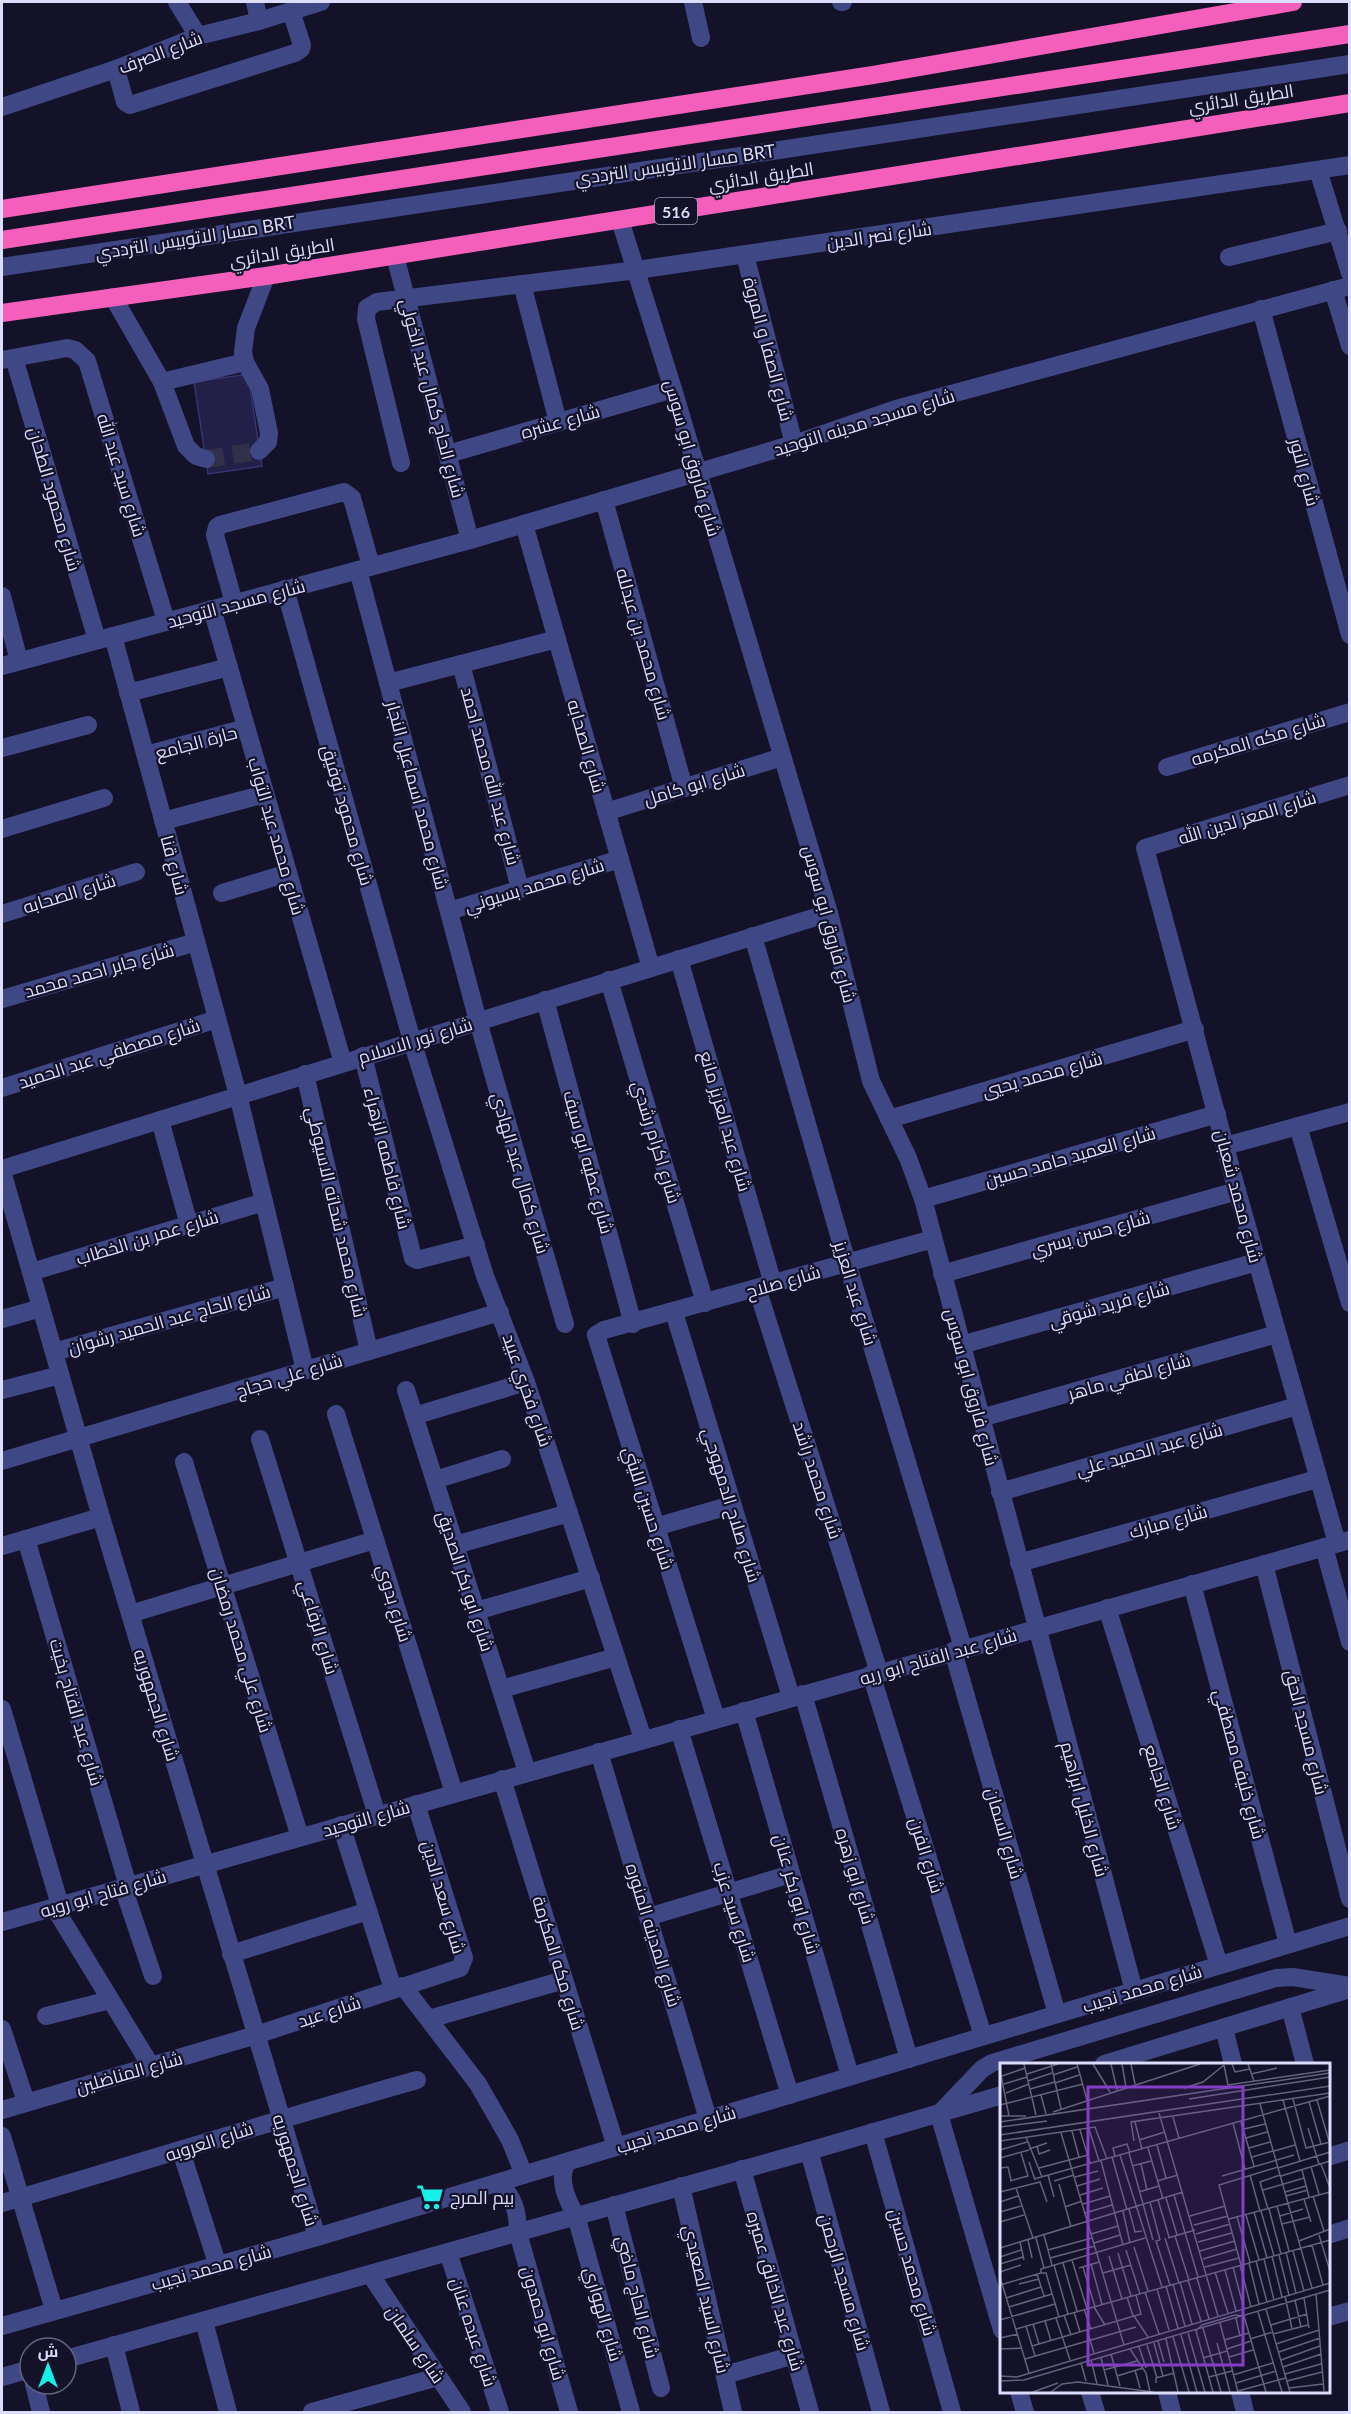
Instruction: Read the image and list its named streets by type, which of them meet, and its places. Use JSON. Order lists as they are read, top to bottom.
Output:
{
  "streets": {
    "highway": ["الطريق الدائري", "516"],
    "street": [
      "شارع الصرف",
      "مسار الاتوبيس الترددي BRT",
      "شارع نصر الدين",
      "شارع الصفا و المروة",
      "شارع الحاج كمال عيد الخولي",
      "شارع عشره",
      "شارع مسجد مدينه التوحيد",
      "شارع فاروق ابو سوس",
      "شارع النور",
      "شارع سيد عبد الله",
      "شارع محمود الطحان",
      "شارع مسجد التوحيد",
      "شارع محمد بن عبدلله",
      "شارع مكه المكرمه",
      "حارة الجامع",
      "شارع الصحابه",
      "شارع عبد الله محمد احمد",
      "شارع ابو كامل",
      "شارع محمد اسماعيل النجار",
      "شارع محمود توفيق",
      "شارع المعز لدين الله",
      "شارع محمد عبد التواب",
      "شارع قنا",
      "شارع محمد بسيوني",
      "شارع جابر احمد محمد",
      "شارع نور الاسلام",
      "شارع مصطفي عبد الحميد",
      "شارع محمد يحيي",
      "شارع عبد العزيز مانع",
      "شارع اكرام رشدي",
      "شارع العميد حامد حسين",
      "شارع فاطمه الزهراء",
      "شارع عطيه ابو سيف",
      "شارع كمال عبد الهادي",
      "شارع محمد شعبان",
      "شارع محمد شحاته الاسيوطي",
      "شارع حسن يسري",
      "شارع عمر بن الخطاب",
      "شارع صلاح",
      "شارع عبد العزيز",
      "شارع فريد شوقي",
      "شارع الحاج عبد الحميد رشوان",
      "شارع علي حجاج",
      "شارع لطفي ماهر",
      "شارع فخري عبيد",
      "شارع عبد الحميد علي",
      "شارع محمد راشد",
      "شارع صلاح الدمهوجي",
      "شارع حسين الليثي",
      "شارع مبارك",
      "شارع ابو بكر الصديق",
      "شارع بدوي",
      "شارع الرفاعي",
      "شارع علي محمد رمضان",
      "شارع عبد الفتاح ابو ريه",
      "شارع الجمهوريه",
      "شارع عبد الفتاح بخيت",
      "شارع مسجد الحق",
      "شارع خليفه مصطفي",
      "شارع الجامع",
      "شارع الخليل ابراهيم",
      "شارع التوحيد",
      "شارع السمان",
      "شارع الفرن",
      "شارع ابو زهره",
      "شارع فتاح ابو رويه",
      "شارع ابو بكر عنان",
      "شارع سعد الدين",
      "شارع سيد عزب",
      "شارع المدينه المنوره",
      "شارع مكه المكرمة",
      "شارع محمد نجيب",
      "شارع عيد",
      "شارع المناضلين",
      "شارع العروبه",
      "شارع محمد حسين",
      "شارع مسجد الرحمن",
      "شارع عبد الخالق عميره",
      "شارع الحاج ماضي",
      "شارع السيد الصعيدي",
      "شارع الهواري",
      "شارع ابو حمدون",
      "شارع عبده عنان",
      "شارع سلمان"
    ]
  },
  "crossings": [
    ["الطريق الدائري", "شارع الحاج كمال عيد الخولي"],
    ["الطريق الدائري", "شارع فاروق ابو سوس"],
    ["شارع نصر الدين", "شارع الصفا و المروة"],
    ["شارع نصر الدين", "شارع الحاج كمال عيد الخولي"],
    ["شارع نصر الدين", "شارع فاروق ابو سوس"],
    ["شارع الصفا و المروة", "شارع مسجد مدينه التوحيد"],
    ["شارع الحاج كمال عيد الخولي", "شارع عشره"],
    ["شارع الحاج كمال عيد الخولي", "شارع مسجد مدينه التوحيد"],
    ["شارع الحاج كمال عيد الخولي", "شارع مسجد التوحيد"],
    ["شارع عشره", "شارع فاروق ابو سوس"],
    ["شارع مسجد مدينه التوحيد", "شارع فاروق ابو سوس"],
    ["شارع مسجد مدينه التوحيد", "شارع النور"],
    ["شارع مسجد مدينه التوحيد", "شارع مسجد التوحيد"],
    ["شارع مسجد مدينه التوحيد", "شارع محمد بن عبدلله"],
    ["شارع مسجد مدينه التوحيد", "شارع الصحابه"],
    ["شارع فاروق ابو سوس", "شارع ابو كامل"],
    ["شارع فاروق ابو سوس", "شارع نور الاسلام"],
    ["شارع فاروق ابو سوس", "شارع محمد يحيي"],
    ["شارع فاروق ابو سوس", "شارع العميد حامد حسين"],
    ["شارع فاروق ابو سوس", "شارع حسن يسري"],
    ["شارع فاروق ابو سوس", "شارع صلاح"],
    ["شارع فاروق ابو سوس", "شارع فريد شوقي"],
    ["شارع فاروق ابو سوس", "شارع لطفي ماهر"],
    ["شارع فاروق ابو سوس", "شارع عبد الحميد علي"],
    ["شارع فاروق ابو سوس", "شارع مبارك"],
    ["شارع فاروق ابو سوس", "شارع عبد الفتاح ابو ريه"],
    ["شارع فاروق ابو سوس", "شارع الخليل ابراهيم"],
    ["شارع سيد عبد الله", "شارع محمود الطحان"],
    ["شارع سيد عبد الله", "شارع مسجد التوحيد"],
    ["شارع محمود الطحان", "شارع مسجد التوحيد"],
    ["شارع محمود الطحان", "شارع قنا"],
    ["شارع مسجد التوحيد", "شارع محمد اسماعيل النجار"],
    ["شارع مسجد التوحيد", "شارع محمود توفيق"],
    ["شارع مسجد التوحيد", "شارع محمد عبد التواب"],
    ["شارع مسجد التوحيد", "شارع قنا"],
    ["شارع محمد بن عبدلله", "شارع ابو كامل"],
    ["حارة الجامع", "شارع محمد عبد التواب"],
    ["حارة الجامع", "شارع قنا"],
    ["شارع الصحابه", "شارع ابو كامل"],
    ["شارع الصحابه", "شارع محمد بسيوني"],
    ["شارع الصحابه", "شارع نور الاسلام"],
    ["شارع عبد الله محمد احمد", "شارع محمد بسيوني"],
    ["شارع محمد اسماعيل النجار", "شارع محمد بسيوني"],
    ["شارع محمد اسماعيل النجار", "شارع نور الاسلام"],
    ["شارع محمد اسماعيل النجار", "شارع كمال عبد الهادي"],
    ["شارع محمود توفيق", "شارع نور الاسلام"],
    ["شارع محمود توفيق", "شارع فخري عبيد"],
    ["شارع المعز لدين الله", "شارع محمد شعبان"],
    ["شارع محمد عبد التواب", "شارع نور الاسلام"],
    ["شارع قنا", "شارع جابر احمد محمد"],
    ["شارع قنا", "شارع نور الاسلام"],
    ["شارع قنا", "شارع مصطفي عبد الحميد"],
    ["شارع نور الاسلام", "شارع عبد العزيز مانع"],
    ["شارع نور الاسلام", "شارع اكرام رشدي"],
    ["شارع نور الاسلام", "شارع فاطمه الزهراء"],
    ["شارع نور الاسلام", "شارع عطيه ابو سيف"],
    ["شارع نور الاسلام", "شارع كمال عبد الهادي"],
    ["شارع نور الاسلام", "شارع محمد شحاته الاسيوطي"],
    ["شارع نور الاسلام", "شارع عبد العزيز"],
    ["شارع نور الاسلام", "شارع فخري عبيد"],
    ["شارع نور الاسلام", "شارع الجمهوريه"],
    ["شارع محمد يحيي", "شارع محمد شعبان"],
    ["شارع عبد العزيز مانع", "شارع صلاح"],
    ["شارع عبد العزيز مانع", "شارع محمد راشد"],
    ["شارع اكرام رشدي", "شارع صلاح"],
    ["شارع العميد حامد حسين", "شارع محمد شعبان"],
    ["شارع فاطمه الزهراء", "شارع فخري عبيد"],
    ["شارع عطيه ابو سيف", "شارع صلاح"],
    ["شارع عطيه ابو سيف", "شارع حسين الليثي"],
    ["شارع محمد شعبان", "شارع حسن يسري"],
    ["شارع محمد شعبان", "شارع فريد شوقي"],
    ["شارع محمد شعبان", "شارع لطفي ماهر"],
    ["شارع محمد شعبان", "شارع عبد الحميد علي"],
    ["شارع محمد شعبان", "شارع مبارك"],
    ["شارع محمد شعبان", "شارع عبد الفتاح ابو ريه"],
    ["شارع محمد شحاته الاسيوطي", "شارع علي حجاج"],
    ["شارع عمر بن الخطاب", "شارع الجمهوريه"],
    ["شارع صلاح", "شارع عبد العزيز"],
    ["شارع صلاح", "شارع محمد راشد"],
    ["شارع صلاح", "شارع صلاح الدمهوجي"],
    ["شارع صلاح", "شارع حسين الليثي"],
    ["شارع عبد العزيز", "شارع عبد الفتاح ابو ريه"],
    ["شارع عبد العزيز", "شارع السمان"],
    ["شارع الحاج عبد الحميد رشوان", "شارع الجمهوريه"],
    ["شارع علي حجاج", "شارع فخري عبيد"],
    ["شارع علي حجاج", "شارع الجمهوريه"],
    ["شارع فخري عبيد", "شارع عبد الفتاح ابو ريه"],
    ["شارع محمد راشد", "شارع عبد الفتاح ابو ريه"],
    ["شارع محمد راشد", "شارع الفرن"],
    ["شارع صلاح الدمهوجي", "شارع عبد الفتاح ابو ريه"],
    ["شارع صلاح الدمهوجي", "شارع ابو زهره"],
    ["شارع حسين الليثي", "شارع عبد الفتاح ابو ريه"],
    ["شارع ابو بكر الصديق", "شارع عبد الفتاح ابو ريه"],
    ["شارع ابو بكر الصديق", "شارع التوحيد"],
    ["شارع بدوي", "شارع التوحيد"],
    ["شارع الرفاعي", "شارع التوحيد"],
    ["شارع علي محمد رمضان", "شارع التوحيد"],
    ["شارع عبد الفتاح ابو ريه", "شارع مسجد الحق"],
    ["شارع عبد الفتاح ابو ريه", "شارع خليفه مصطفي"],
    ["شارع عبد الفتاح ابو ريه", "شارع الجامع"],
    ["شارع عبد الفتاح ابو ريه", "شارع الخليل ابراهيم"],
    ["شارع عبد الفتاح ابو ريه", "شارع التوحيد"],
    ["شارع عبد الفتاح ابو ريه", "شارع السمان"],
    ["شارع عبد الفتاح ابو ريه", "شارع الفرن"],
    ["شارع عبد الفتاح ابو ريه", "شارع ابو زهره"],
    ["شارع عبد الفتاح ابو ريه", "شارع ابو بكر عنان"],
    ["شارع عبد الفتاح ابو ريه", "شارع سيد عزب"],
    ["شارع عبد الفتاح ابو ريه", "شارع المدينه المنوره"],
    ["شارع الجمهوريه", "شارع التوحيد"],
    ["شارع الجمهوريه", "شارع فتاح ابو رويه"],
    ["شارع الجمهوريه", "شارع محمد نجيب"],
    ["شارع الجمهوريه", "شارع عيد"],
    ["شارع الجمهوريه", "شارع المناضلين"],
    ["شارع الجمهوريه", "شارع العروبه"],
    ["شارع عبد الفتاح بخيت", "شارع فتاح ابو رويه"],
    ["شارع خليفه مصطفي", "شارع محمد نجيب"],
    ["شارع الجامع", "شارع محمد نجيب"],
    ["شارع الخليل ابراهيم", "شارع محمد نجيب"],
    ["شارع التوحيد", "شارع فتاح ابو رويه"],
    ["شارع التوحيد", "شارع سعد الدين"],
    ["شارع التوحيد", "شارع مكه المكرمة"],
    ["شارع السمان", "شارع محمد نجيب"],
    ["شارع الفرن", "شارع محمد نجيب"],
    ["شارع ابو زهره", "شارع محمد نجيب"],
    ["شارع ابو بكر عنان", "شارع محمد نجيب"],
    ["شارع سعد الدين", "شارع عيد"],
    ["شارع سيد عزب", "شارع محمد نجيب"],
    ["شارع المدينه المنوره", "شارع محمد نجيب"],
    ["شارع مكه المكرمة", "شارع محمد نجيب"],
    ["شارع محمد نجيب", "شارع الهواري"],
    ["شارع محمد نجيب", "شارع ابو حمدون"],
    ["شارع عيد", "شارع المناضلين"]
  ],
  "places": {
    "supermarket": ["بيم المرج"]
  },
  "north": "top"
}
